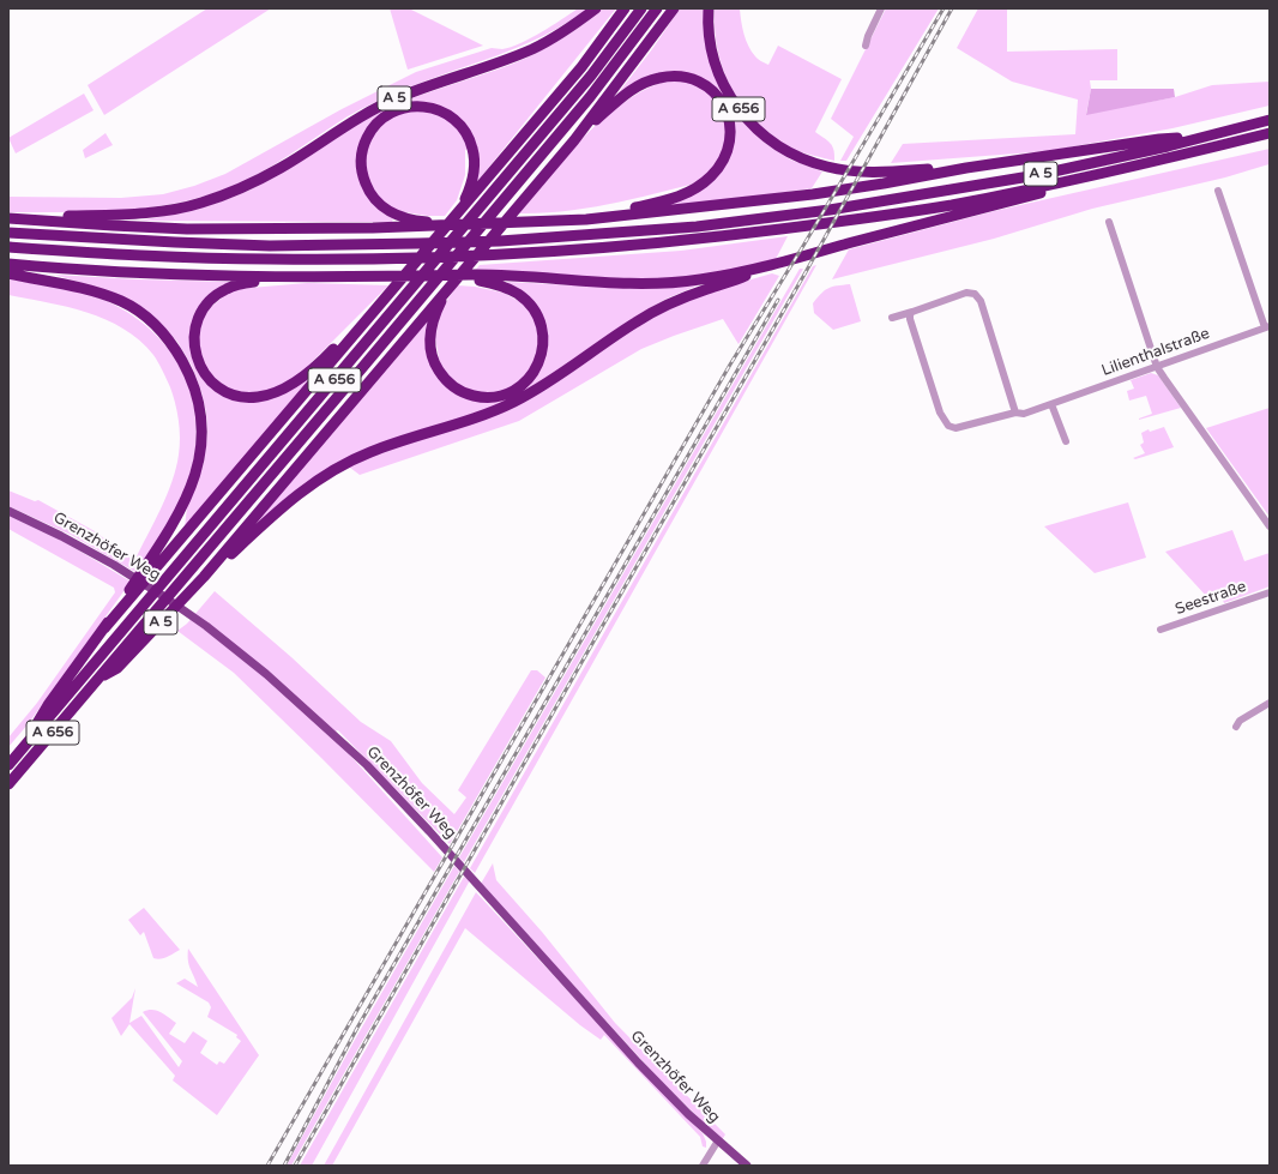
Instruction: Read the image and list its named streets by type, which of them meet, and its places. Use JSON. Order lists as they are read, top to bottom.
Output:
{
  "streets": {
    "highway": ["A 5", "A 656"],
    "main road": ["Grenzhöfer Weg"],
    "street": ["Lilienthalstraße", "Seestraße"]
  },
  "crossings": [
    ["A 5", "A 656"]
  ]
}
